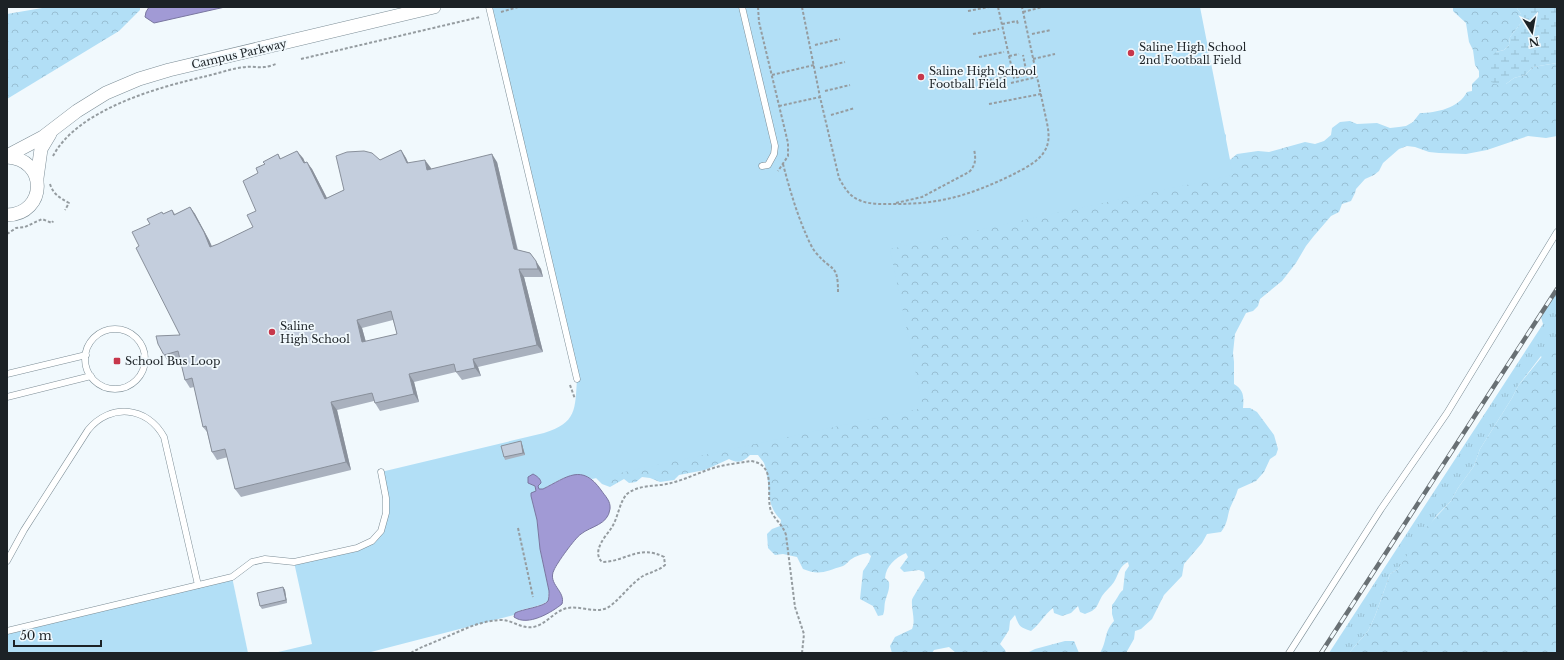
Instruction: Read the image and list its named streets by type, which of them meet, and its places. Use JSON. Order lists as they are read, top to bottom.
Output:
{
  "streets": {
    "street": ["Campus Parkway"]
  },
  "places": {
    "other": ["Saline High School 2nd Football Field", "Saline High School Football Field", "Saline High School"],
    "transit": ["School Bus Loop"]
  },
  "scale_bar": "50 m",
  "north": "bottom"
}
